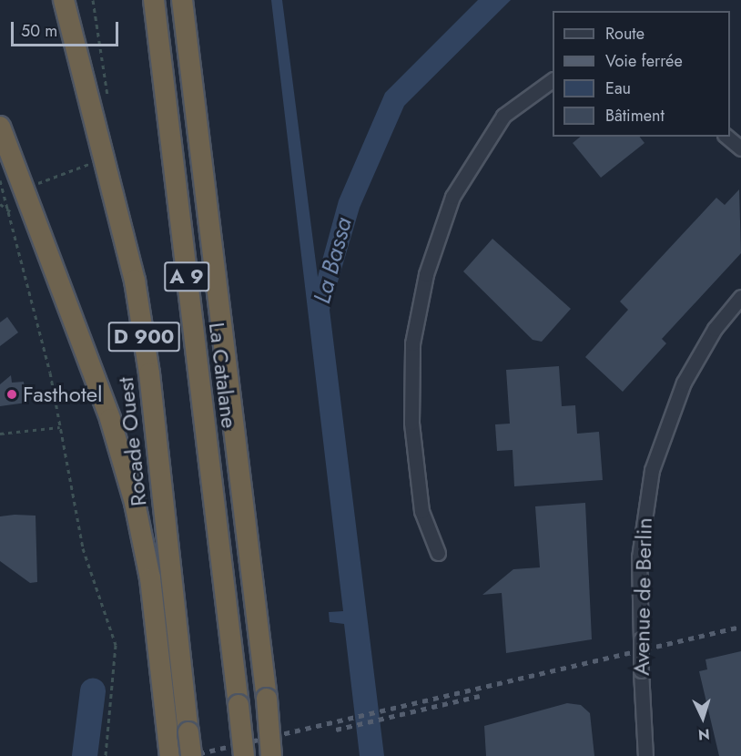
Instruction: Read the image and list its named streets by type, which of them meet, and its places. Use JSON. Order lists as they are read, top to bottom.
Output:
{
  "streets": {
    "highway": [
      "A 9",
      "D 900",
      "La Catalane",
      "Rocade Ouest"
    ],
    "street": ["Avenue de Berlin"]
  },
  "water": ["La Bassa"],
  "places": ["Fasthotel"],
  "legend": [
    "Route",
    "Voie ferrée",
    "Eau",
    "Bâtiment"
  ],
  "scale_bar": "50 m",
  "north": "bottom"
}
